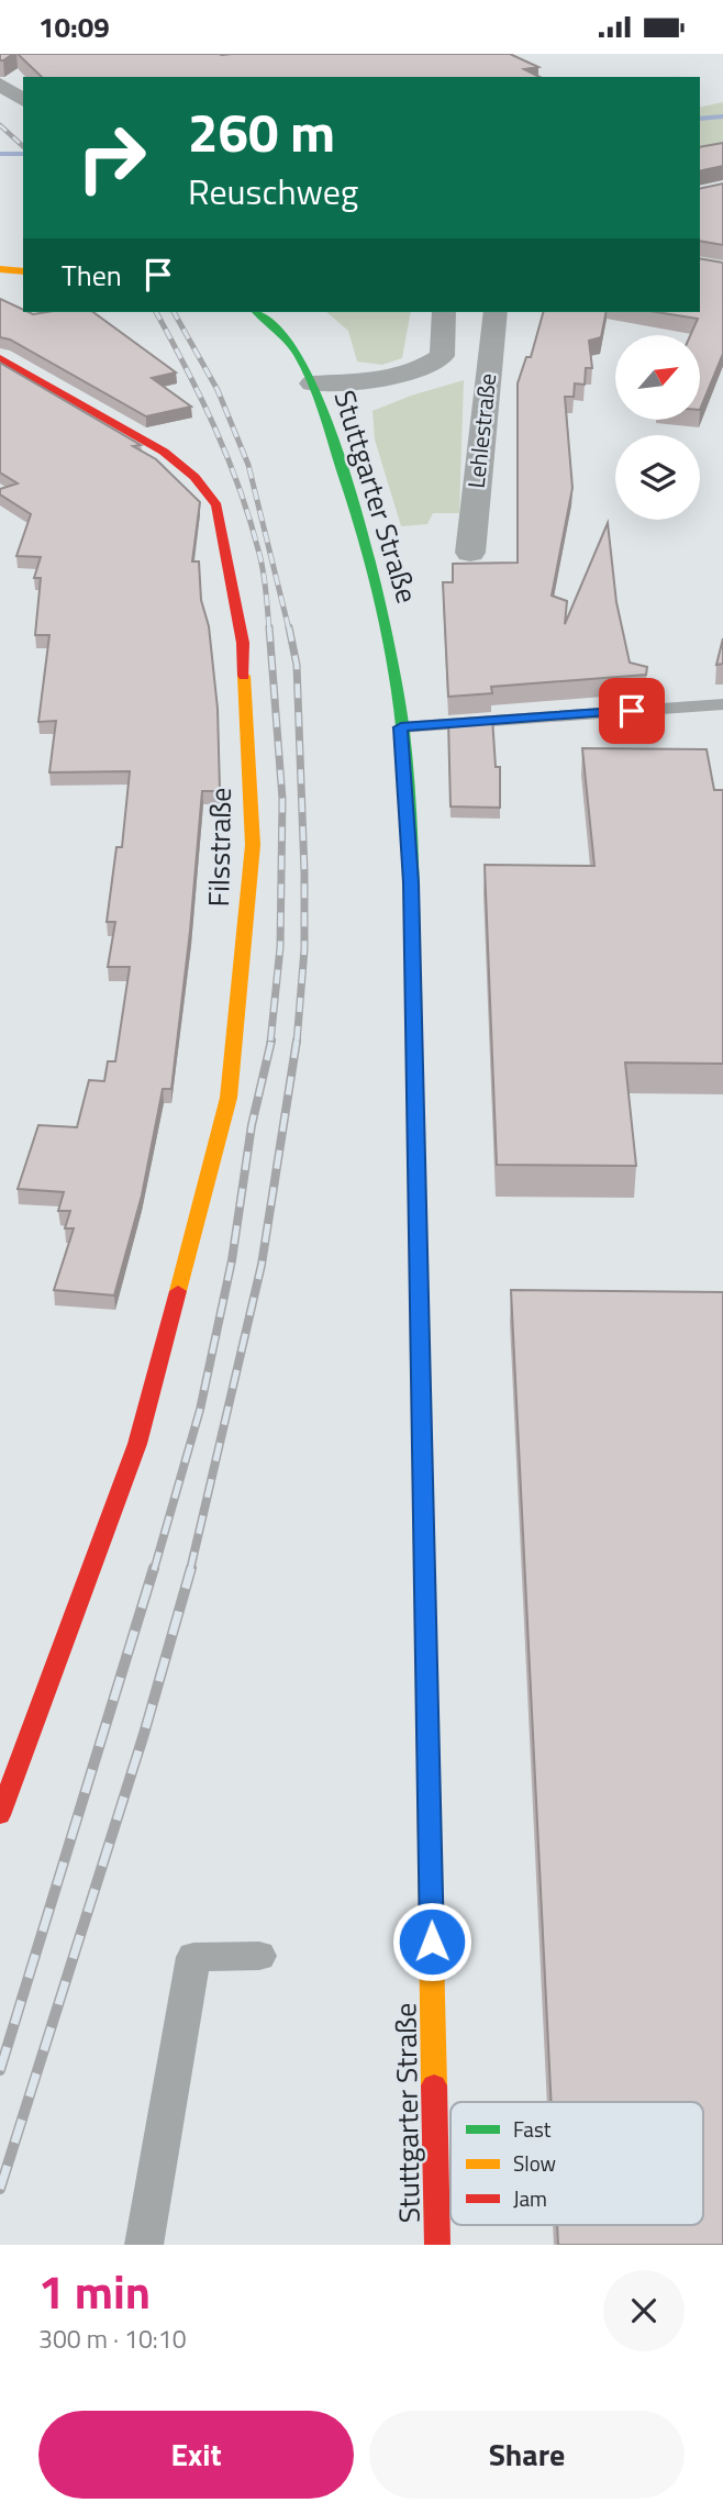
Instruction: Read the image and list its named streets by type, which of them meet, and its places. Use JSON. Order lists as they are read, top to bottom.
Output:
{
  "streets": {
    "main road": ["Stuttgarter Straße", "Filsstraße"],
    "street": ["Lehlestraße"]
  },
  "crossings": [
    ["Lehlestraße", "Stuttgarter Straße"]
  ],
  "legend": ["Fast", "Slow", "Jam"],
  "north": "top right",
  "page": {
    "status": "10:09",
    "turn": ["260 m", "Reuschweg"],
    "then": "Then",
    "heading": ["1 min", "300 m · 10:10"],
    "buttons": ["Exit", "Share"]
  }
}
